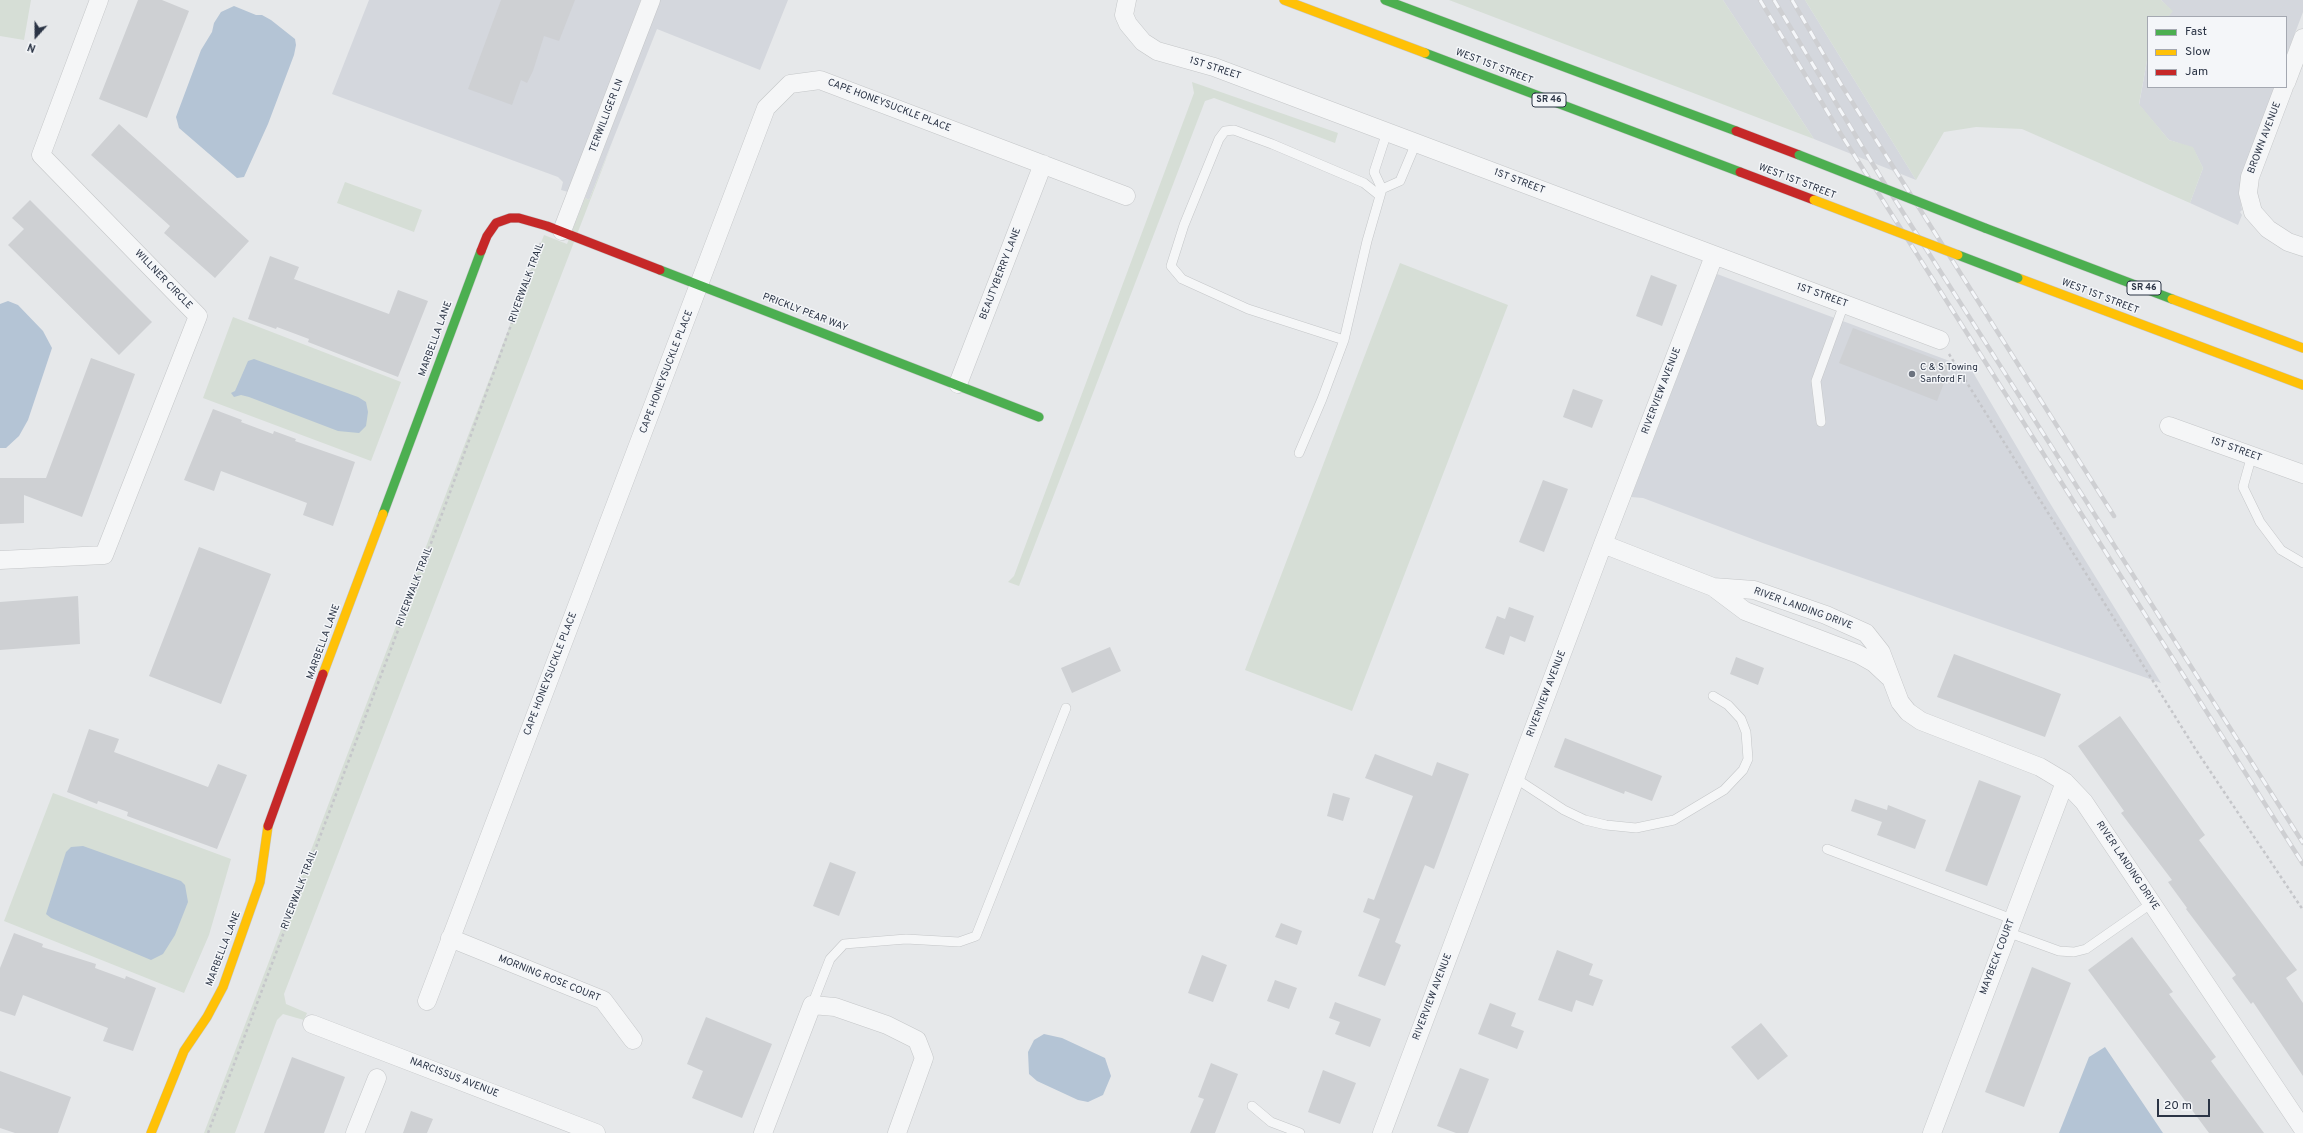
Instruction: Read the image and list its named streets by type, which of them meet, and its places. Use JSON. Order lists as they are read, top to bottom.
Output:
{
  "streets": {
    "main road": [
      "WEST 1ST STREET",
      "SR 46",
      "PRICKLY PEAR WAY",
      "MARBELLA LANE"
    ],
    "street": [
      "1ST STREET",
      "CAPE HONEYSUCKLE PLACE",
      "TERWILLIGER LN",
      "BROWN AVENUE",
      "BEAUTYBERRY LANE",
      "WILLNER CIRCLE",
      "RIVERVIEW AVENUE",
      "RIVER LANDING DRIVE",
      "MAYBECK COURT",
      "MORNING ROSE COURT",
      "NARCISSUS AVENUE"
    ],
    "path": ["RIVERWALK TRAIL"]
  },
  "crossings": [
    ["1ST STREET", "RIVERVIEW AVENUE"],
    ["CAPE HONEYSUCKLE PLACE", "BEAUTYBERRY LANE"],
    ["CAPE HONEYSUCKLE PLACE", "PRICKLY PEAR WAY"],
    ["CAPE HONEYSUCKLE PLACE", "MORNING ROSE COURT"],
    ["TERWILLIGER LN", "RIVERWALK TRAIL"],
    ["TERWILLIGER LN", "PRICKLY PEAR WAY"],
    ["TERWILLIGER LN", "MARBELLA LANE"],
    ["BEAUTYBERRY LANE", "PRICKLY PEAR WAY"],
    ["RIVERWALK TRAIL", "PRICKLY PEAR WAY"],
    ["RIVERWALK TRAIL", "MARBELLA LANE"],
    ["PRICKLY PEAR WAY", "MARBELLA LANE"],
    ["RIVERVIEW AVENUE", "RIVER LANDING DRIVE"],
    ["RIVER LANDING DRIVE", "MAYBECK COURT"]
  ],
  "places": ["C & S Towing Sanford Fl"],
  "legend": ["Fast", "Slow", "Jam"],
  "scale_bar": "20 m",
  "north": "bottom"
}
